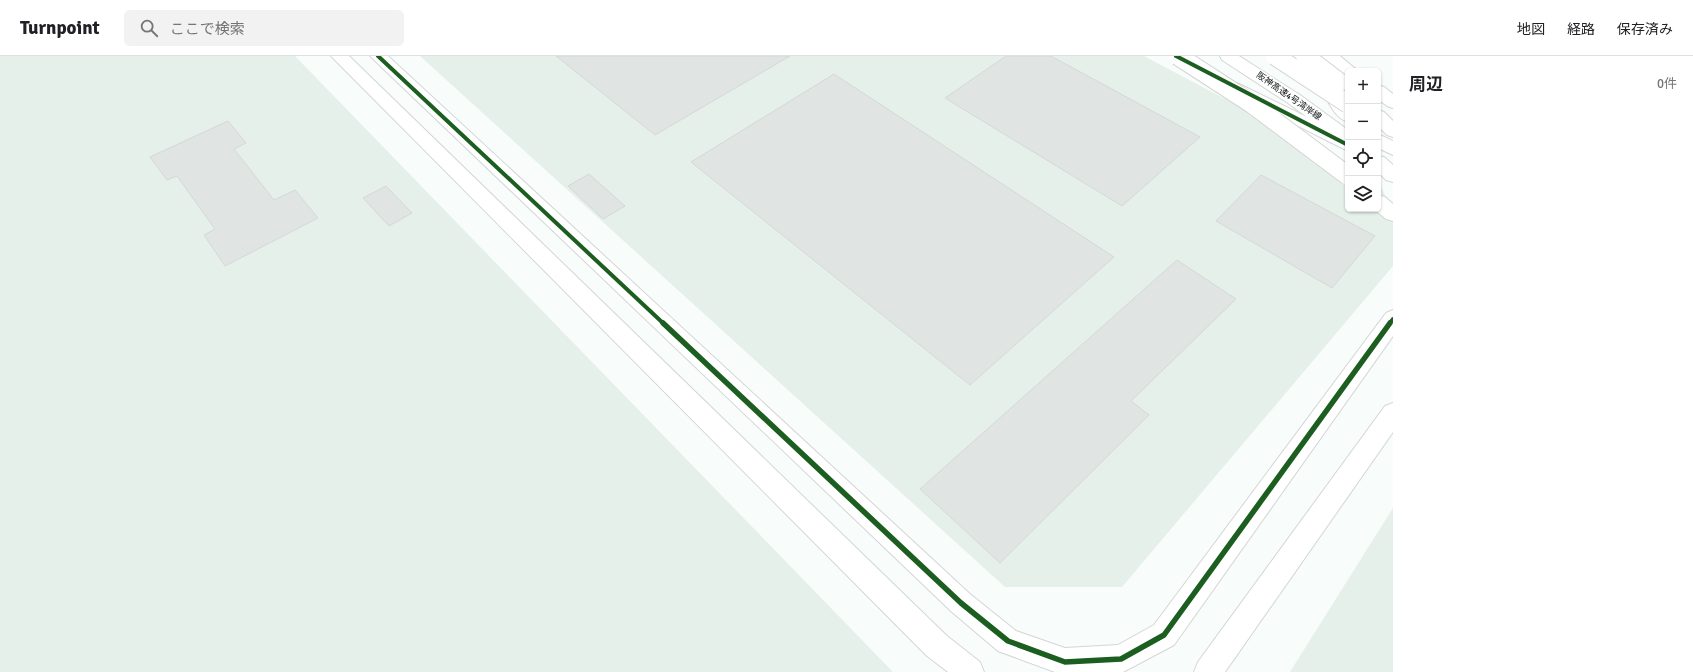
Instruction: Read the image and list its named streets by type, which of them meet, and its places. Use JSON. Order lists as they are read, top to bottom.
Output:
{
  "streets": {
    "main road": ["阪神高速4号湾岸線"]
  },
  "page": {
    "header": "Turnpoint",
    "search": "ここで検索",
    "nav": ["地図", "経路", "保存済み"],
    "heading": ["周辺", "0件"],
    "map_buttons": ["+", "−"]
  }
}
